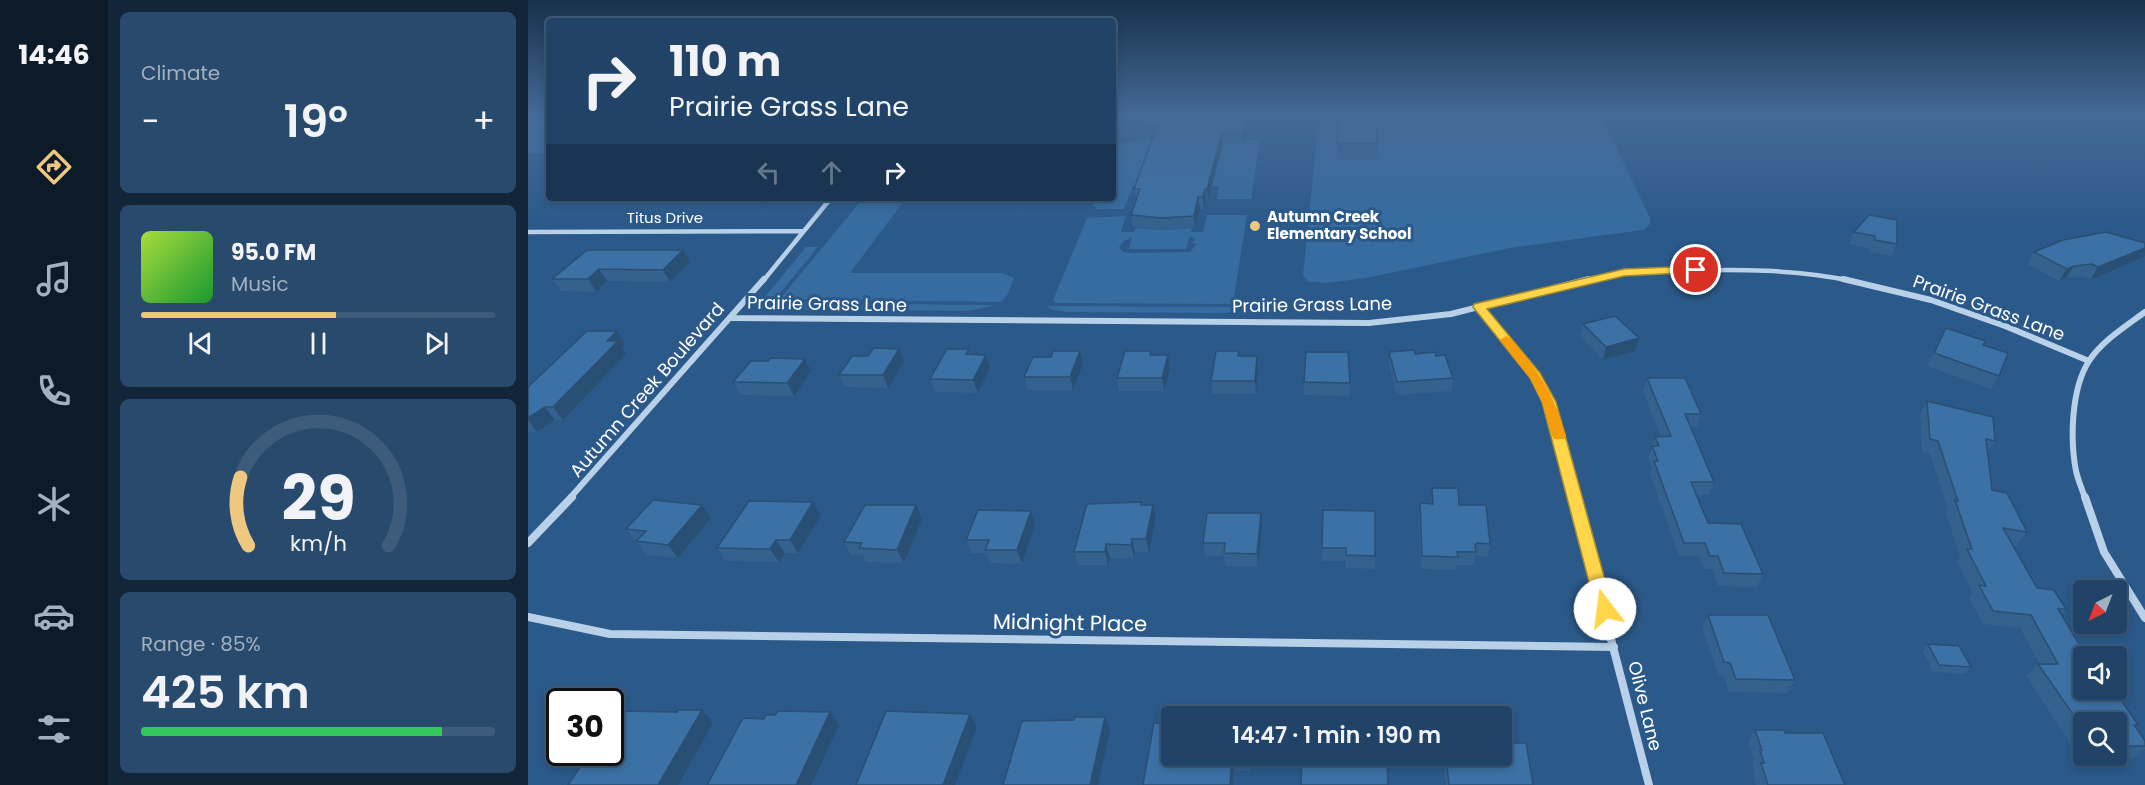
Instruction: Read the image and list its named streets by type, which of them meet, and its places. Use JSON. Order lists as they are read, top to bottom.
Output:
{
  "streets": {
    "street": [
      "Titus Drive",
      "Prairie Grass Lane",
      "Autumn Creek Boulevard",
      "Midnight Place",
      "Olive Lane"
    ]
  },
  "crossings": [
    ["Titus Drive", "Autumn Creek Boulevard"],
    ["Prairie Grass Lane", "Autumn Creek Boulevard"],
    ["Prairie Grass Lane", "Olive Lane"],
    ["Midnight Place", "Olive Lane"]
  ],
  "places": ["Autumn Creek Elementary School"],
  "north": "bottom left",
  "page": {
    "tabs": "14:46",
    "tile": [
      "Climate",
      ["Range · 85%", "425 km"]
    ],
    "turn": ["110 m", "Prairie Grass Lane"],
    "heat": ["−", "19°", "+"],
    "song": ["95.0 FM", "Music"],
    "limit": "30",
    "trip": "14:47 · 1 min · 190 m",
    "gauge": ["29", "km/h"]
  }
}
